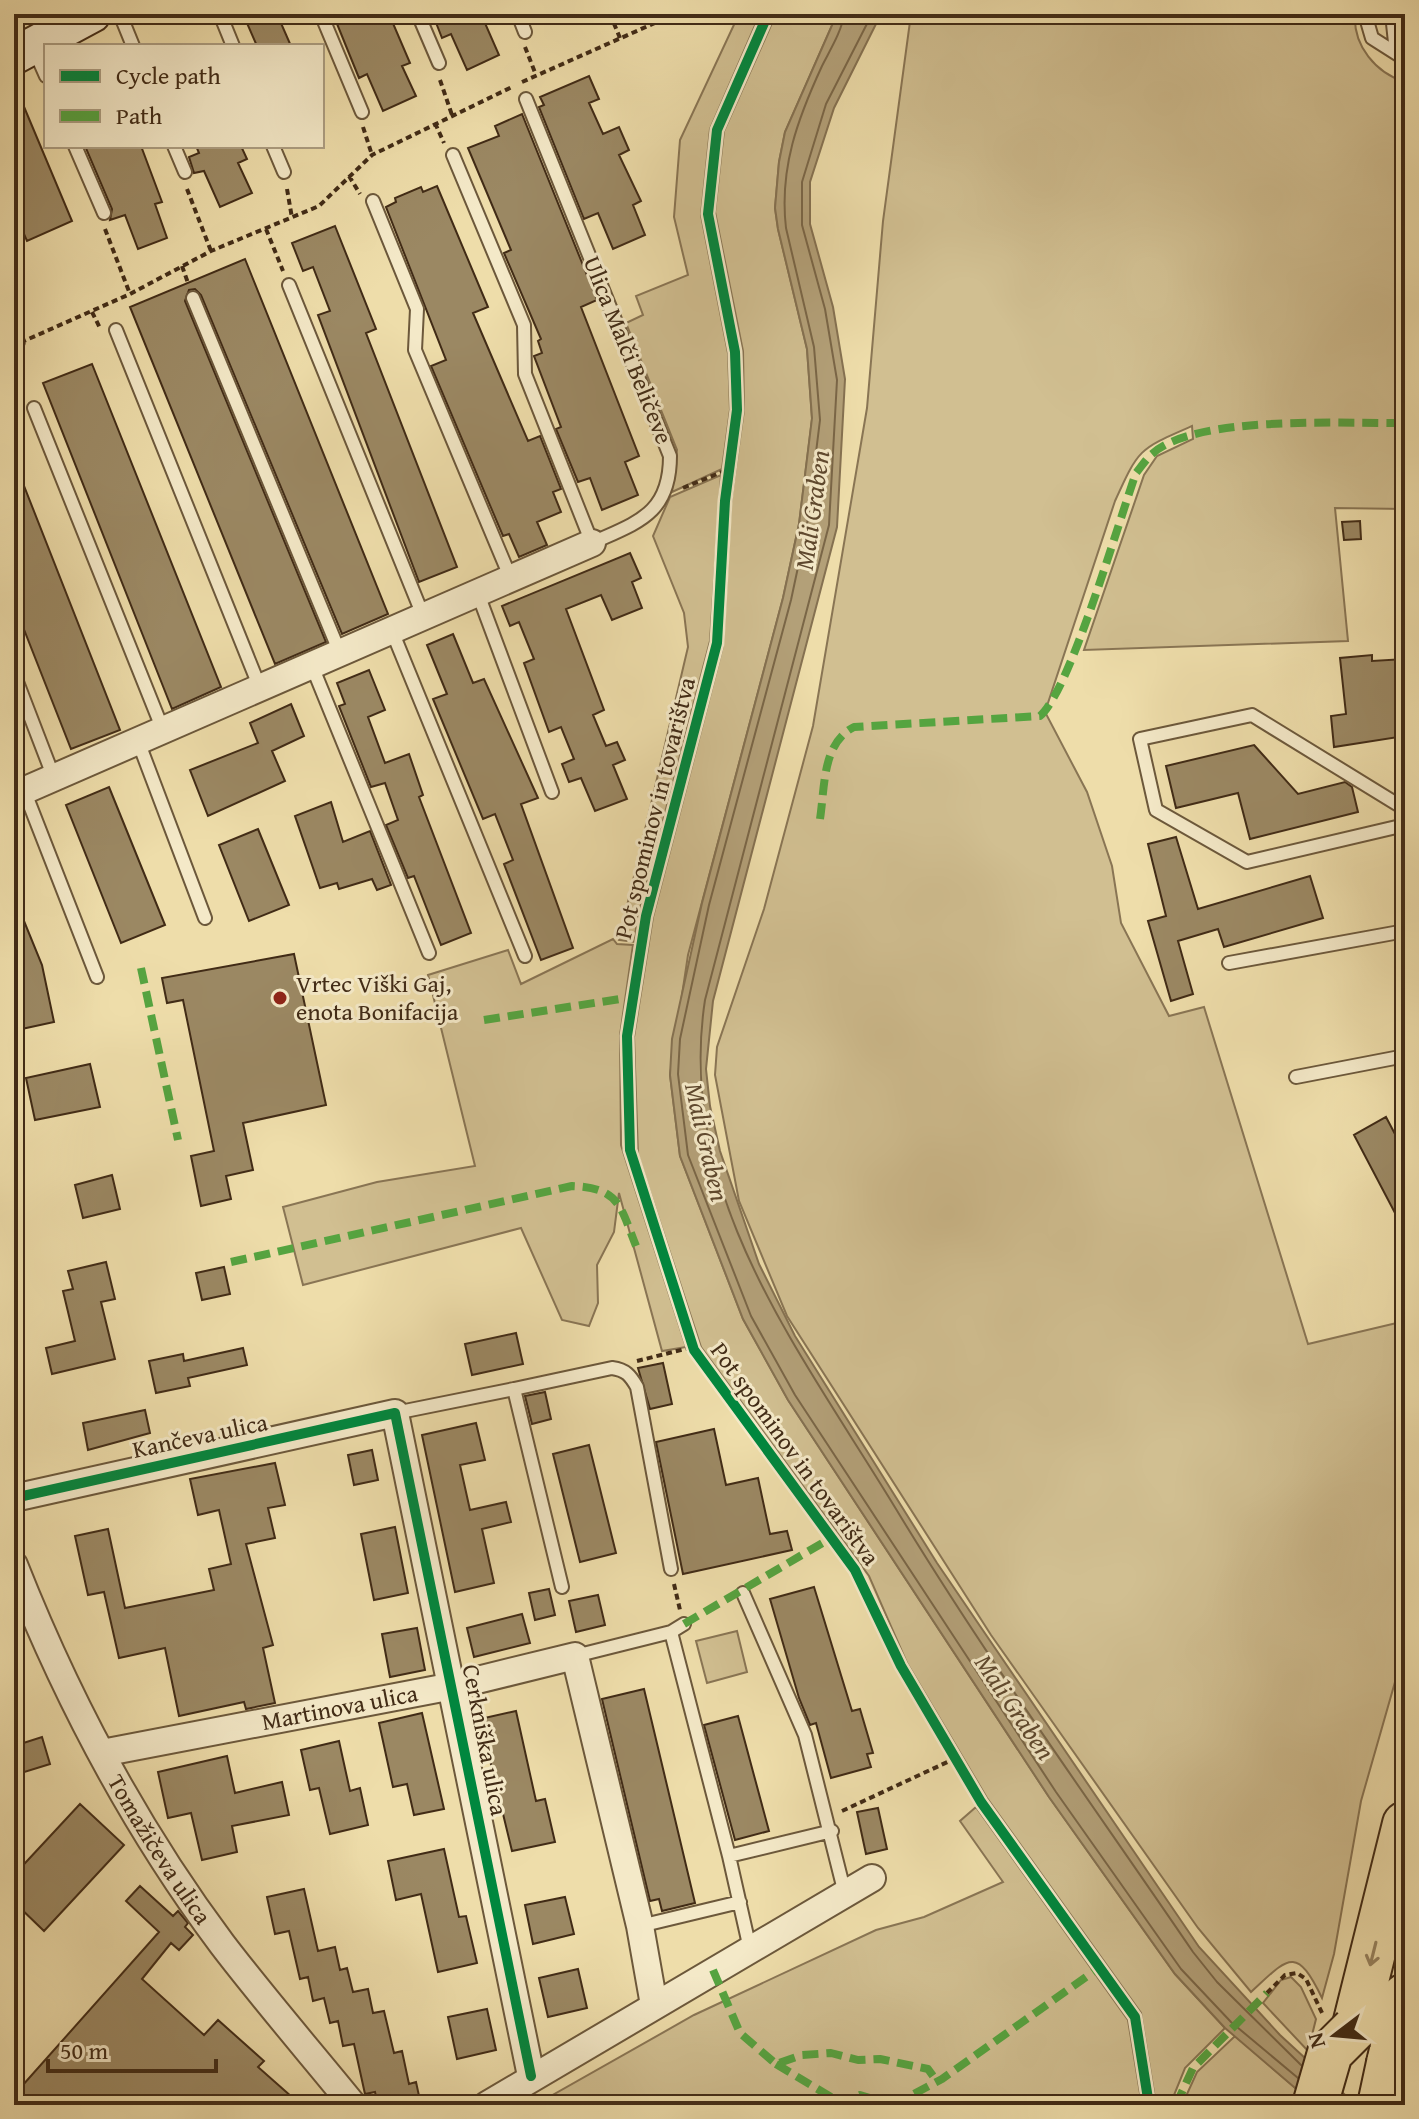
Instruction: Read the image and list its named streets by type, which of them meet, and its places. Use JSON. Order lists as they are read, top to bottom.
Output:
{
  "streets": {
    "street": [
      "Kančeva ulica",
      "Martinova ulica",
      "Cerkniška ulica",
      "Tomažičeva ulica"
    ],
    "lane": ["Ulica Malči Beličeve"],
    "cycle path": ["Pot spominov in tovarištva"]
  },
  "crossings": [
    ["Kančeva ulica", "Cerkniška ulica"],
    ["Martinova ulica", "Cerkniška ulica"],
    ["Martinova ulica", "Tomažičeva ulica"]
  ],
  "water": ["Mali Graben"],
  "places": ["Vrtec Viški Gaj, enota Bonifacija"],
  "legend": ["Cycle path", "Path"],
  "scale_bar": "50 m",
  "north": "left"
}
